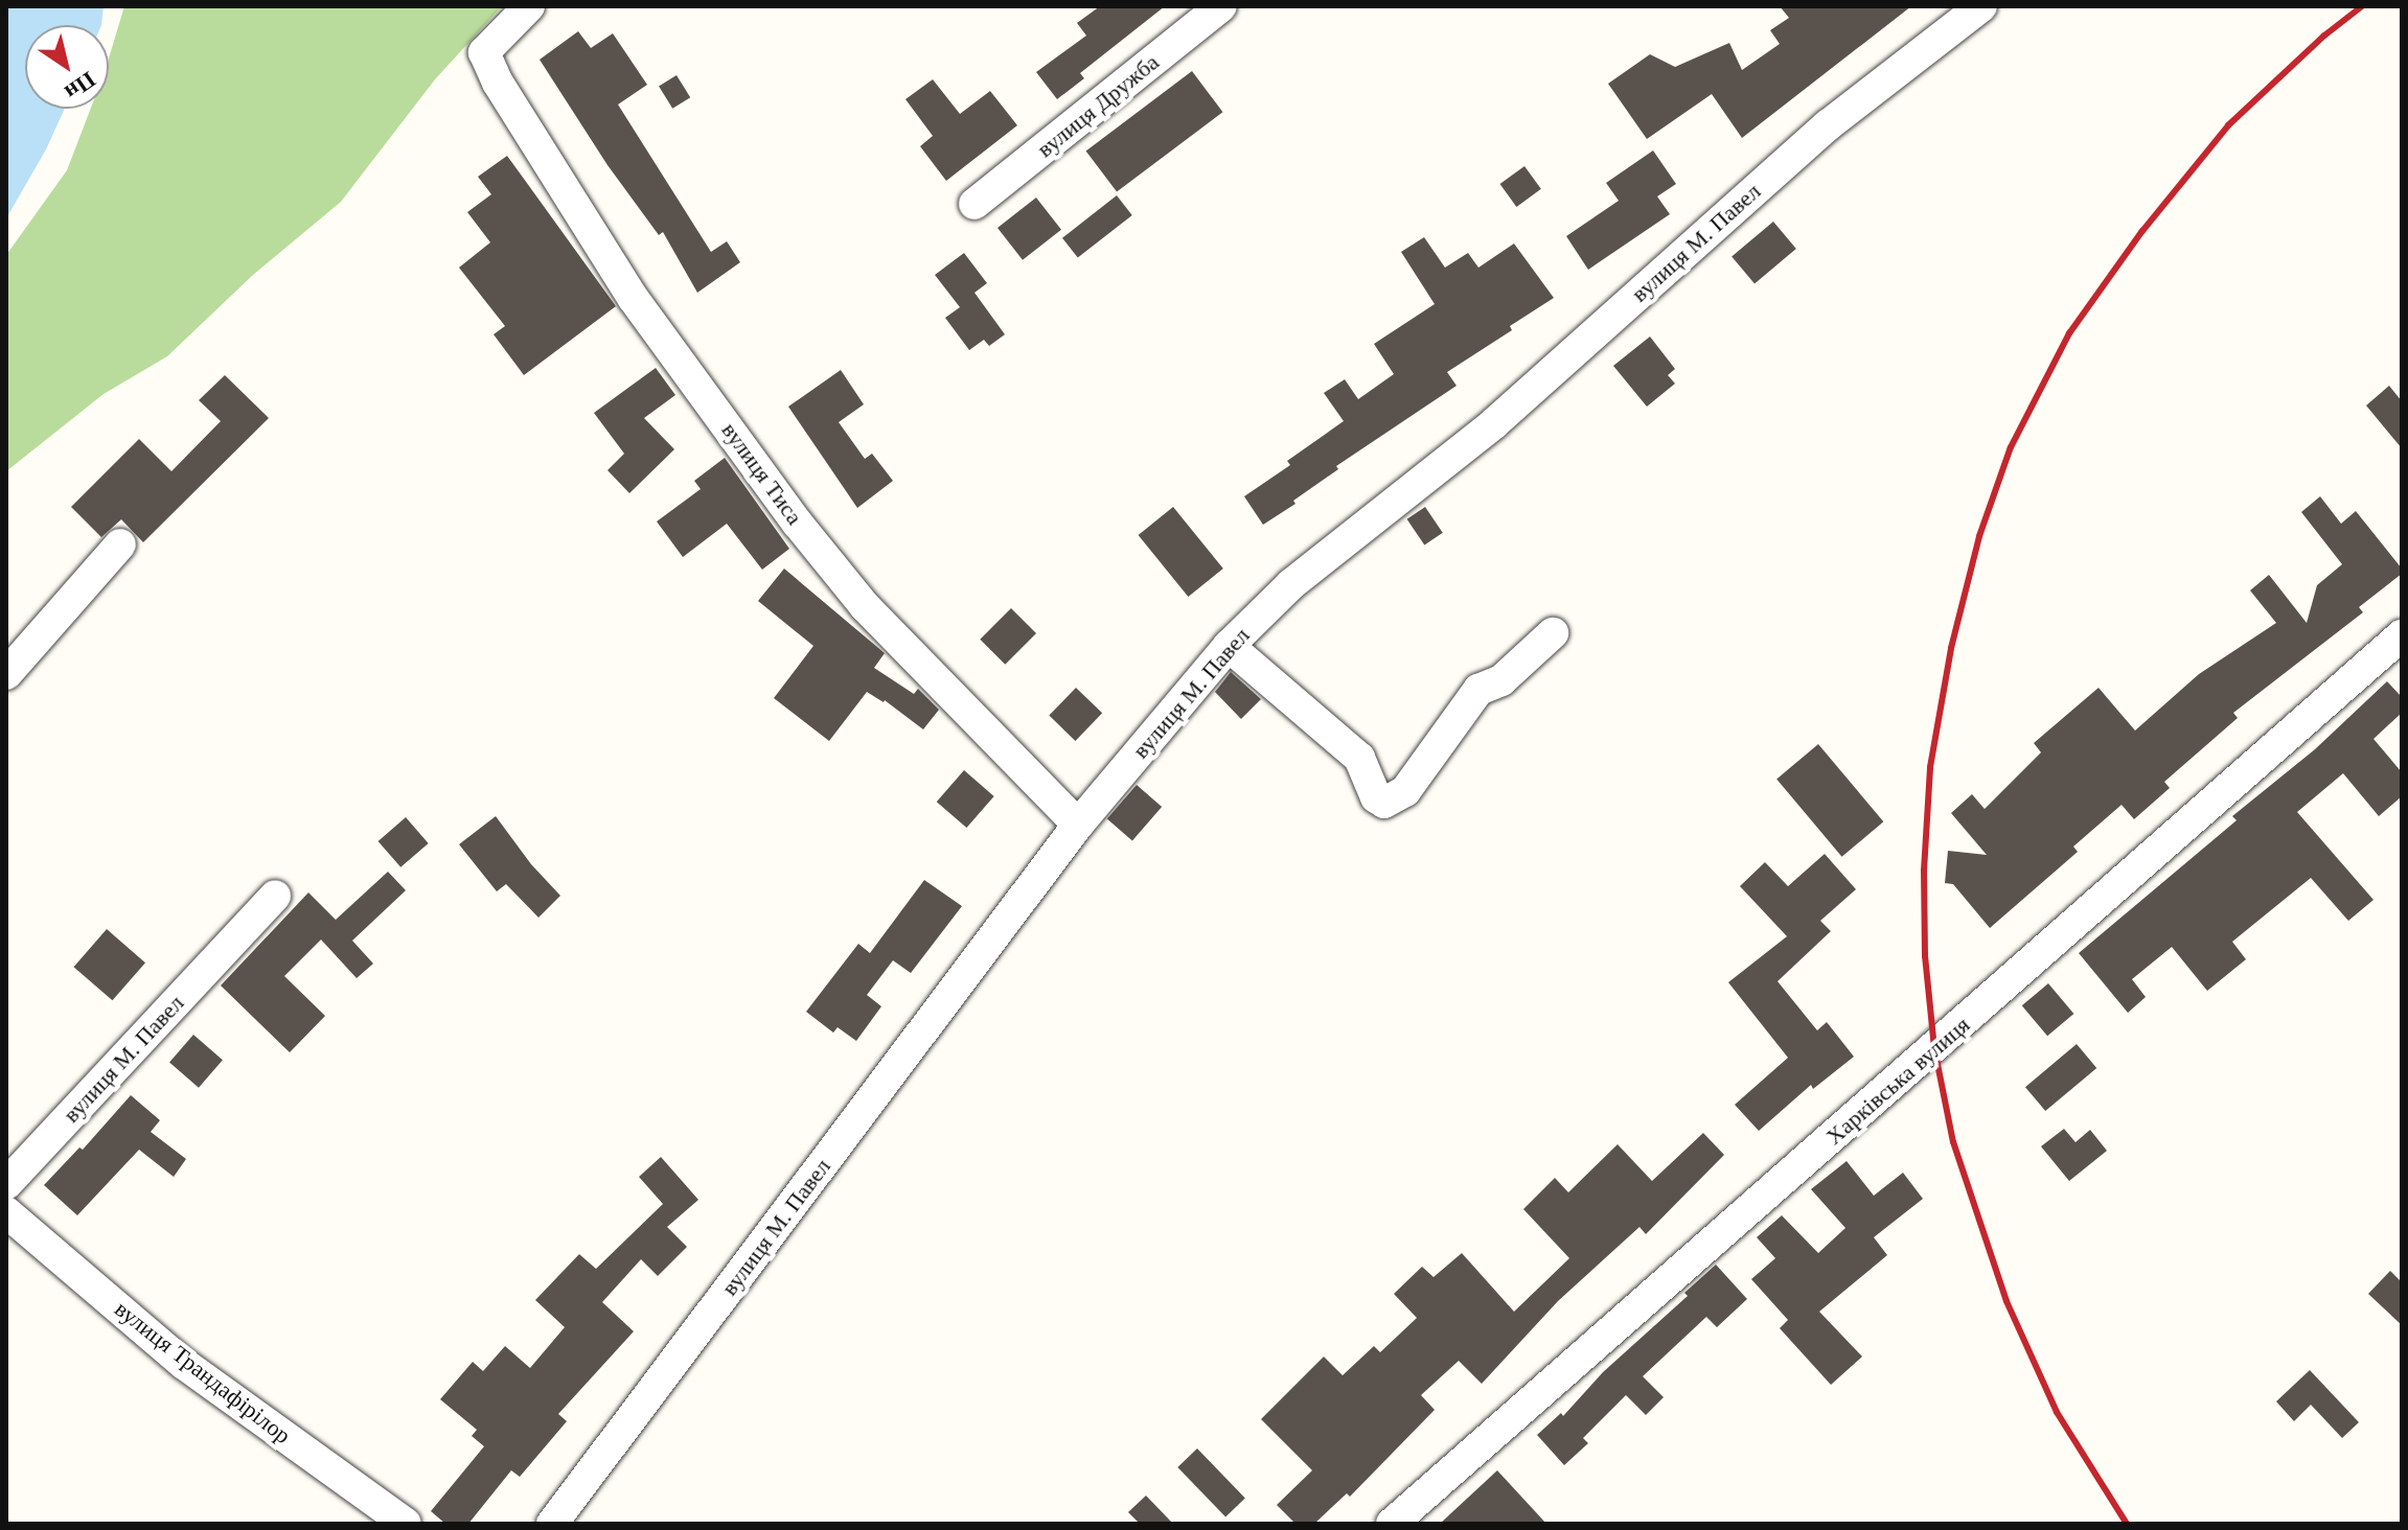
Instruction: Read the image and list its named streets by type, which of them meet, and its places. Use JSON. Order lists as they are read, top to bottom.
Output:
{
  "streets": {
    "street": [
      "вулиця Дружба",
      "вулиця М. Павел",
      "вулиця Тиса",
      "Харківська вулиця",
      "вулиця Трандафірілор"
    ]
  },
  "crossings": [
    ["вулиця М. Павел", "вулиця Тиса"]
  ],
  "north": "bottom right"
}
